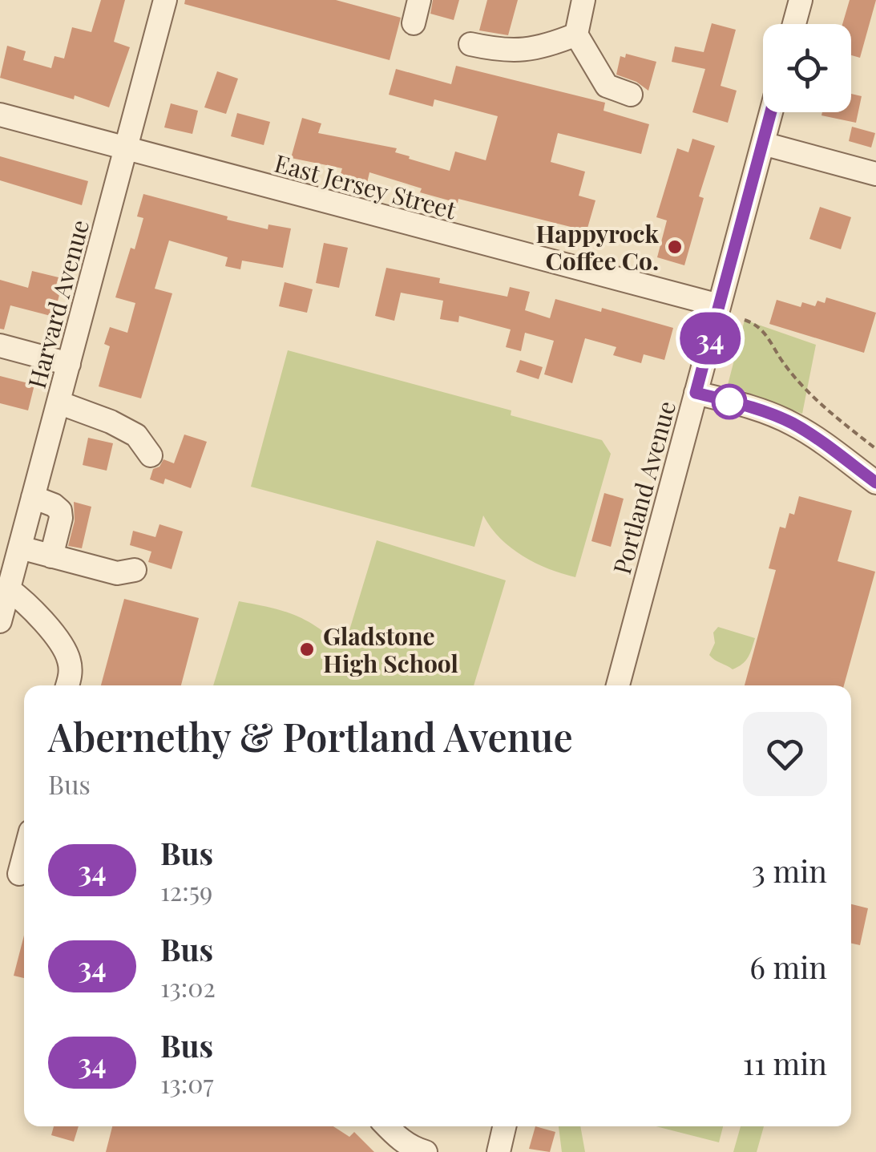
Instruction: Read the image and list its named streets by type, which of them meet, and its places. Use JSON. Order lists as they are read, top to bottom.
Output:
{
  "streets": {
    "street": ["East Jersey Street", "Harvard Avenue", "Portland Avenue"]
  },
  "crossings": [
    ["East Jersey Street", "Harvard Avenue"],
    ["East Jersey Street", "Portland Avenue"]
  ],
  "places": ["Happyrock Coffee Co.", "Gladstone High School"],
  "lines": ["bus line 34"],
  "page": {
    "on_map": "34",
    "heading": ["Abernethy & Portland Avenue", "Bus"],
    "list": [
      {
        "mark": "34",
        "name": "Bus",
        "note": "12:59",
        "value": "3 min"
      },
      {
        "mark": "34",
        "name": "Bus",
        "note": "13:02",
        "value": "6 min"
      },
      {
        "mark": "34",
        "name": "Bus",
        "note": "13:07",
        "value": "11 min"
      }
    ]
  }
}
